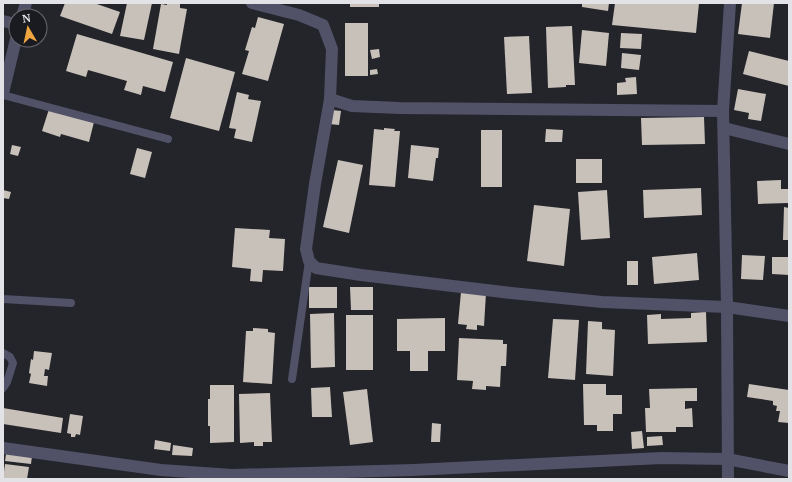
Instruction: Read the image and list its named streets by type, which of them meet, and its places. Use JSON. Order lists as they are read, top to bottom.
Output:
{
  "north": "top"
}
